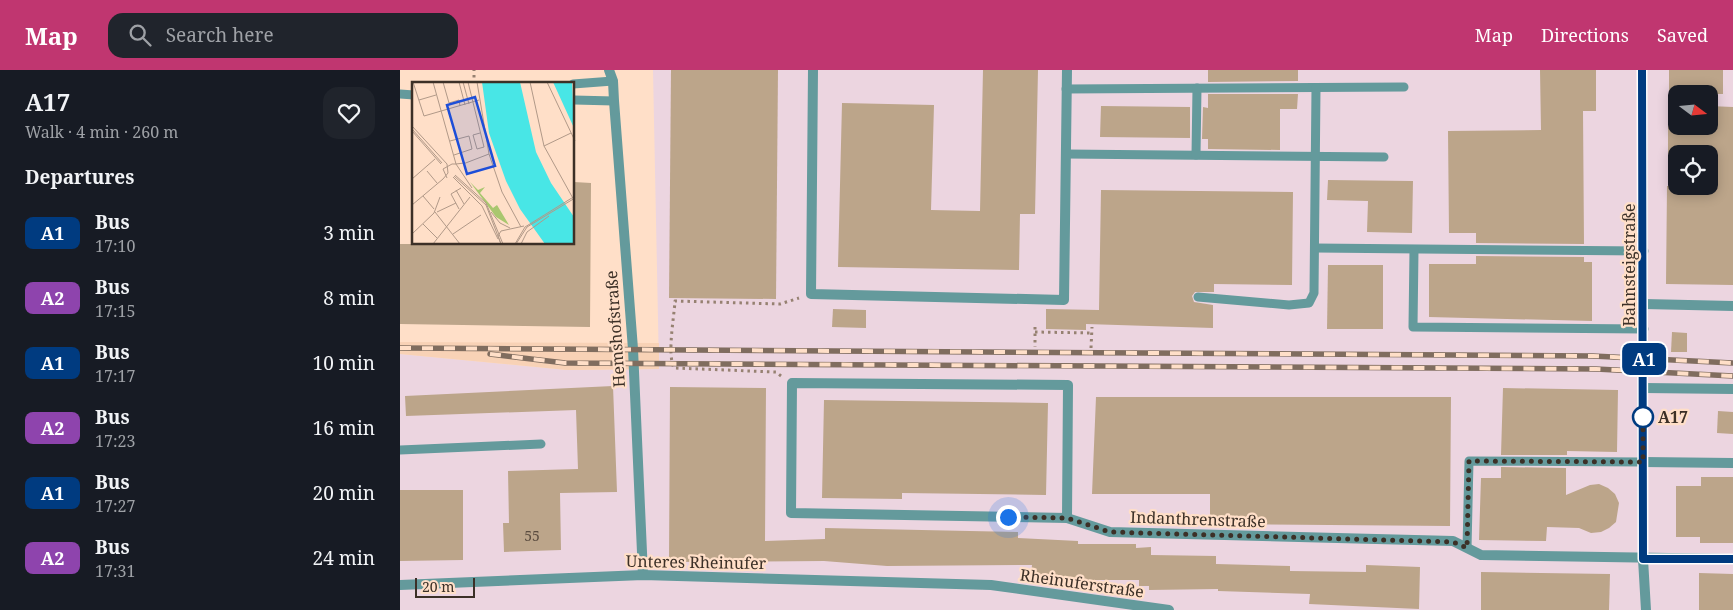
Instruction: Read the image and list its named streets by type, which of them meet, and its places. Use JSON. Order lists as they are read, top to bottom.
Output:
{
  "streets": {
    "street": [
      "Bahnsteigstraße",
      "Hemshofstraße",
      "Indanthrenstraße",
      "Unteres Rheinufer",
      "Rheinuferstraße"
    ]
  },
  "crossings": [
    ["Bahnsteigstraße", "Indanthrenstraße"],
    ["Hemshofstraße", "Unteres Rheinufer"],
    ["Unteres Rheinufer", "Rheinuferstraße"]
  ],
  "places": ["A17"],
  "lines": ["bus line A1"],
  "house_numbers": ["55"],
  "scale_bar": "20 m",
  "north": "right",
  "page": {
    "header": "Map",
    "search": "Search here",
    "nav": ["Map", "Directions", "Saved"],
    "heading": [
      ["A17", "Walk · 4 min · 260 m"],
      "Departures"
    ],
    "on_map": "A1",
    "list": [
      {
        "mark": "A1",
        "name": "Bus",
        "note": "17:10",
        "value": "3 min"
      },
      {
        "mark": "A2",
        "name": "Bus",
        "note": "17:15",
        "value": "8 min"
      },
      {
        "mark": "A1",
        "name": "Bus",
        "note": "17:17",
        "value": "10 min"
      },
      {
        "mark": "A2",
        "name": "Bus",
        "note": "17:23",
        "value": "16 min"
      },
      {
        "mark": "A1",
        "name": "Bus",
        "note": "17:27",
        "value": "20 min"
      },
      {
        "mark": "A2",
        "name": "Bus",
        "note": "17:31",
        "value": "24 min"
      }
    ],
    "scale": "20 m"
  }
}
